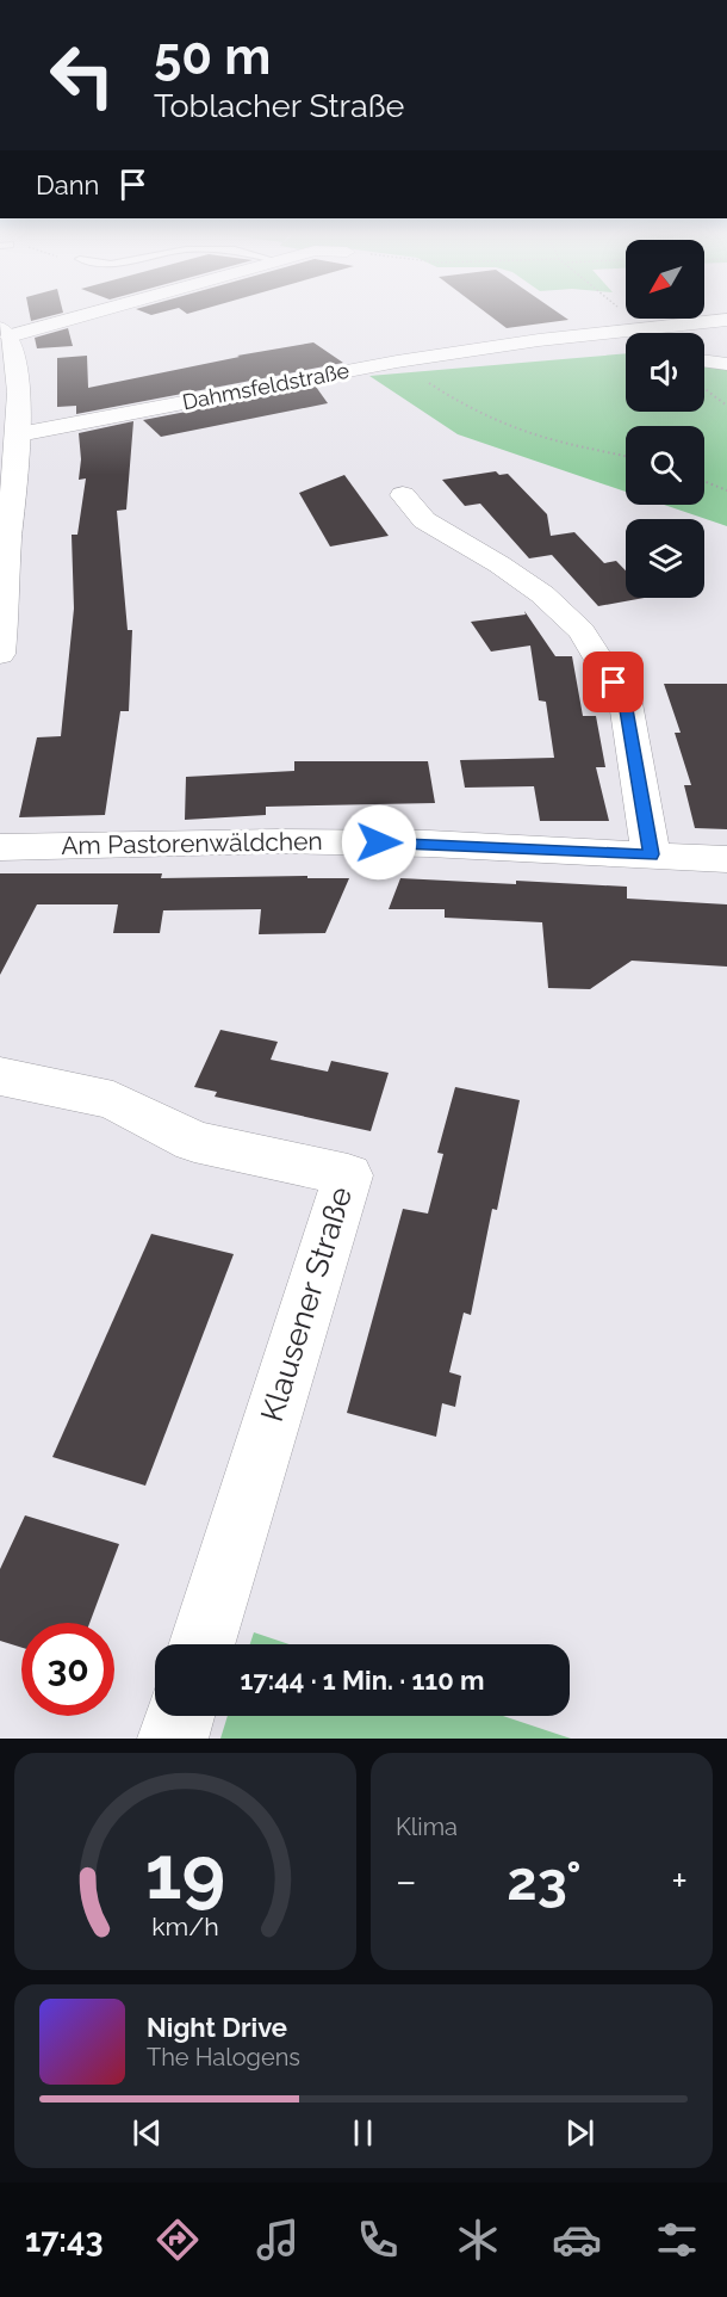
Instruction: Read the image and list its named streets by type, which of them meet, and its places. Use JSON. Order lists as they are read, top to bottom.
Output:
{
  "streets": {
    "street": ["Dahmsfeldstraße", "Am Pastorenwäldchen", "Klausener Straße"]
  },
  "north": "bottom left",
  "page": {
    "turn": ["50 m", "Toblacher Straße"],
    "then": "Dann",
    "limit": "30",
    "trip": "17:44 · 1 Min. · 110 m",
    "tile": "Klima",
    "heat": ["−", "23°", "+"],
    "song": ["Night Drive", "The Halogens"],
    "tabs": "17:43",
    "gauge": ["19", "km/h"]
  }
}
